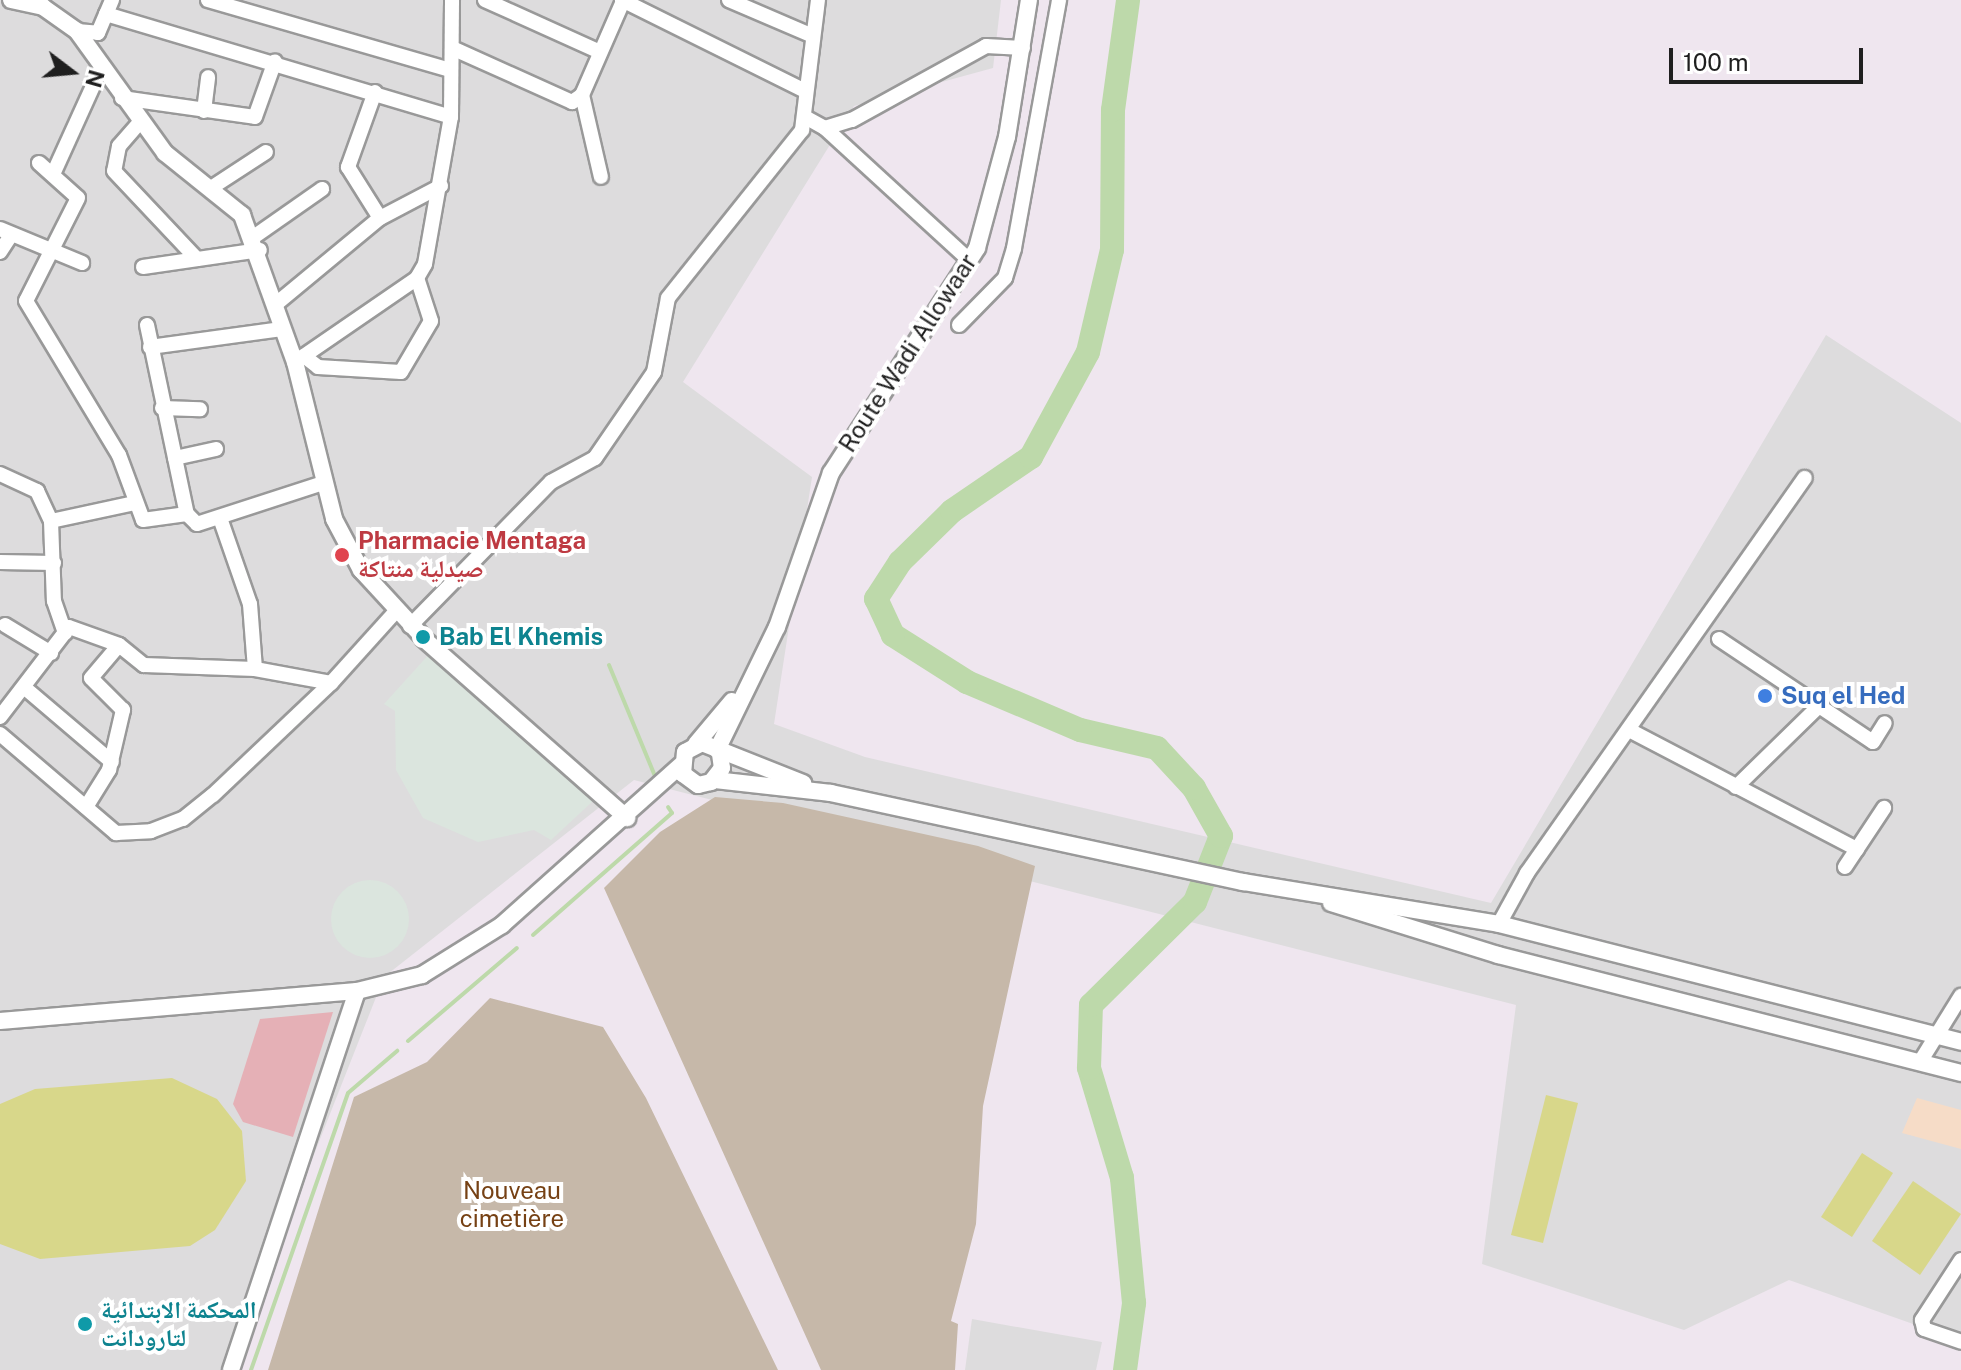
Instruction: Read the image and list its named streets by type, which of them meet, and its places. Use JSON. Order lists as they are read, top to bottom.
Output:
{
  "streets": {
    "street": ["Route Wadi Allowaar"]
  },
  "parks": ["Nouveau cimetière"],
  "places": [
    "Pharmacie Mentaga صيدلية منتاكة",
    "Bab El Khemis",
    "Suq el Hed",
    "المحكمة الابتدائية لتارودانت"
  ],
  "scale_bar": "100 m",
  "north": "right"
}
